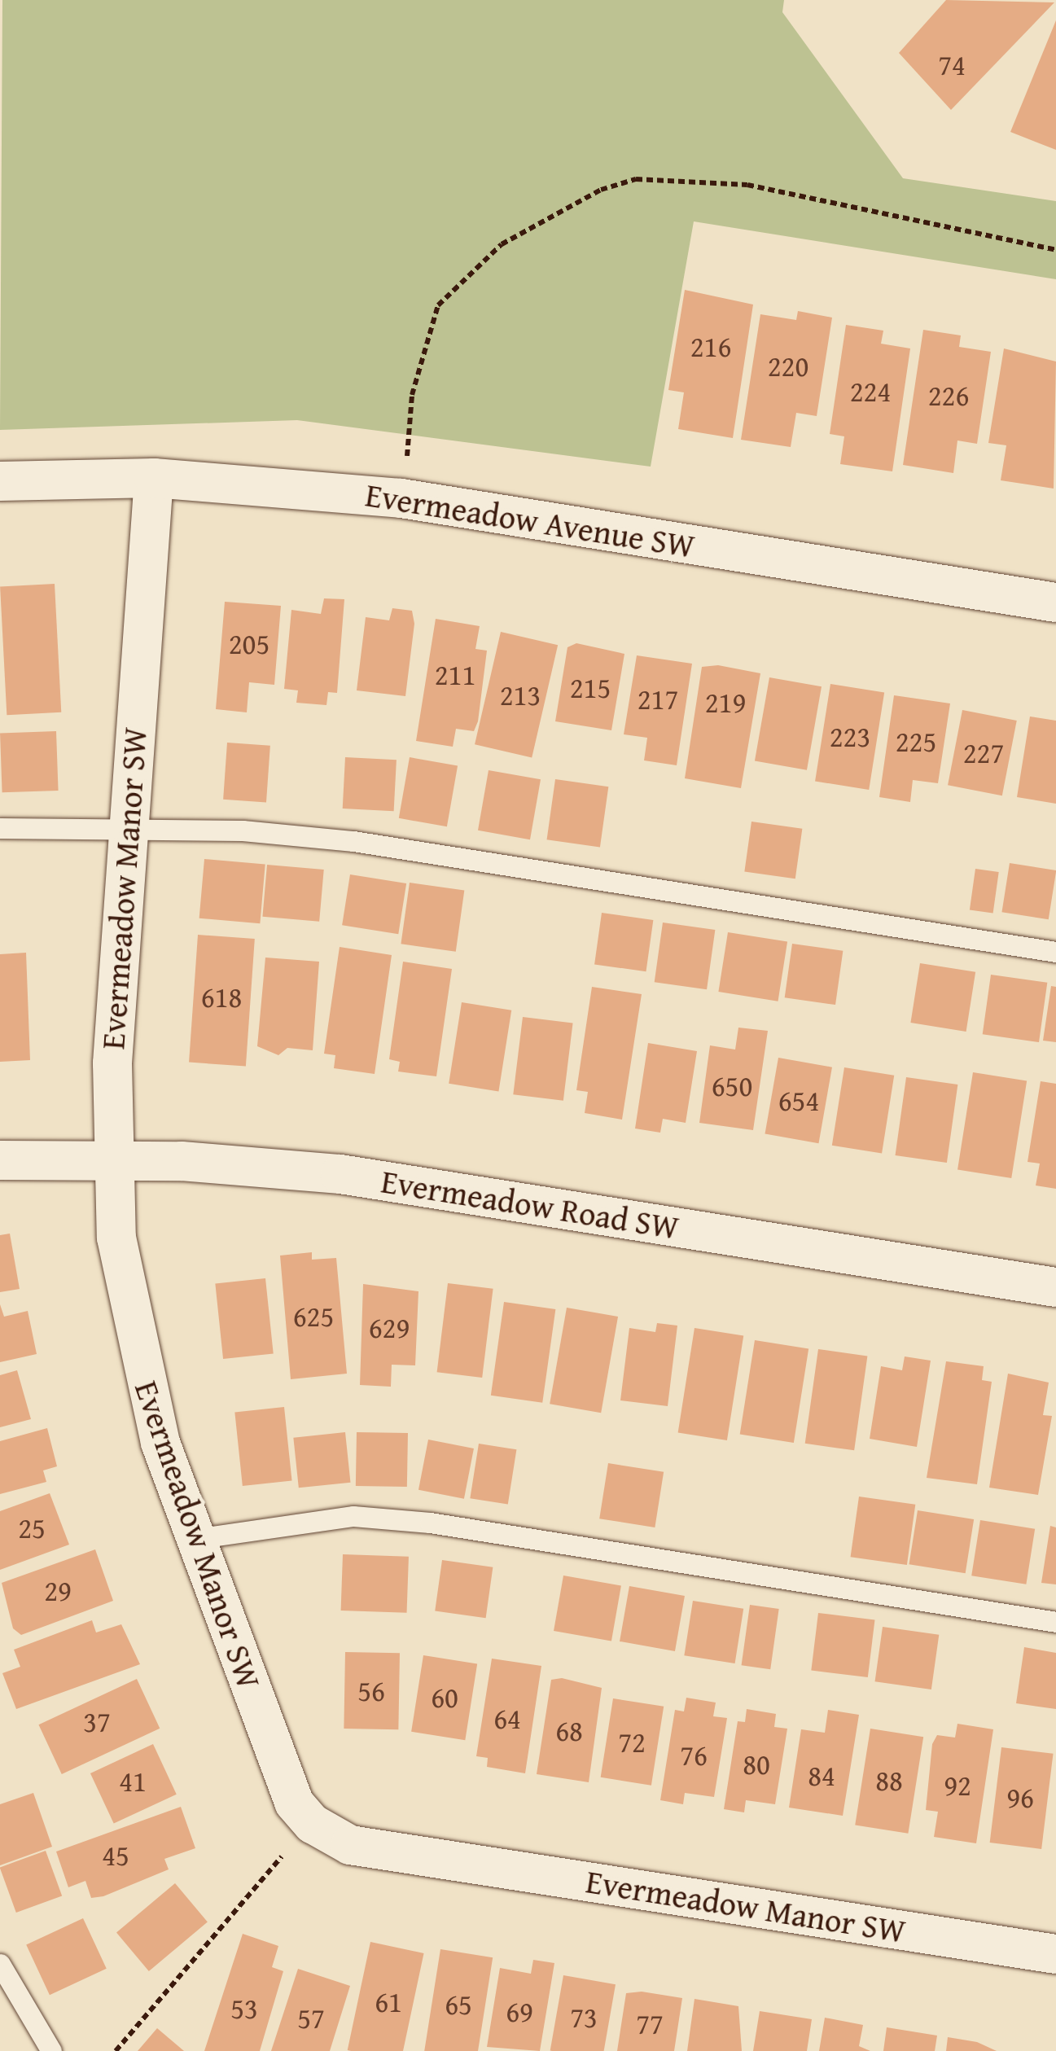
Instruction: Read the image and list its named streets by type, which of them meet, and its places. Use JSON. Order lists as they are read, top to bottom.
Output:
{
  "streets": {
    "street": ["Evermeadow Avenue SW", "Evermeadow Manor SW", "Evermeadow Road SW"]
  },
  "crossings": [
    ["Evermeadow Avenue SW", "Evermeadow Manor SW"],
    ["Evermeadow Manor SW", "Evermeadow Road SW"]
  ],
  "house_numbers": [
    "74",
    "216",
    "220",
    "224",
    "226",
    "205",
    "211",
    "215",
    "213",
    "217",
    "219",
    "223",
    "225",
    "227",
    "618",
    "650",
    "654",
    "625",
    "629",
    "25",
    "29",
    "56",
    "60",
    "64",
    "37",
    "68",
    "72",
    "76",
    "80",
    "84",
    "88",
    "41",
    "92",
    "96",
    "45",
    "61",
    "65",
    "53",
    "69",
    "73",
    "57",
    "77"
  ]
}
